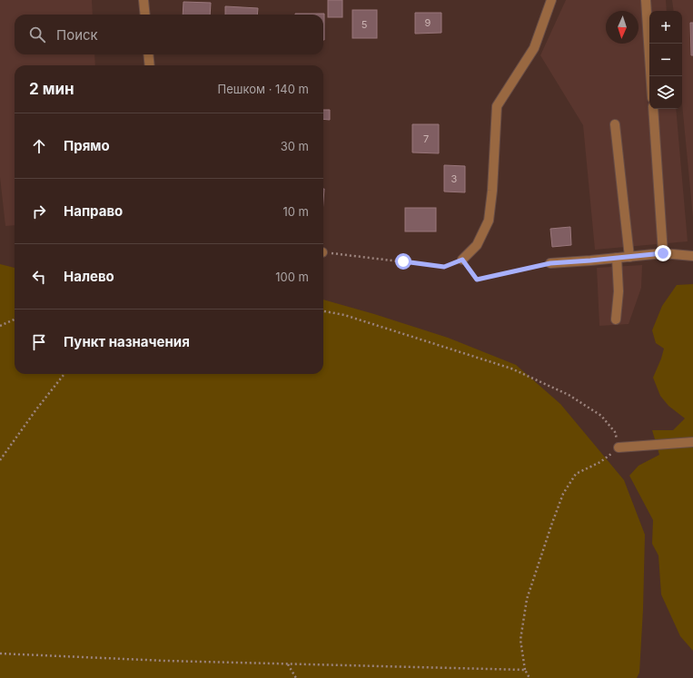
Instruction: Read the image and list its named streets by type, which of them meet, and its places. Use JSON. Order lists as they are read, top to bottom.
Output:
{
  "house_numbers": [
    "9",
    "5",
    "7",
    "3"
  ],
  "north": "bottom",
  "page": {
    "map_buttons": ["+", "−"],
    "search": "Поиск",
    "heading": ["2 мин", "Пешком · 140 m"],
    "list": [
      ["Прямо", "30 m"],
      ["Направо", "10 m"],
      ["Налево", "100 m"],
      "Пункт назначения"
    ]
  }
}
